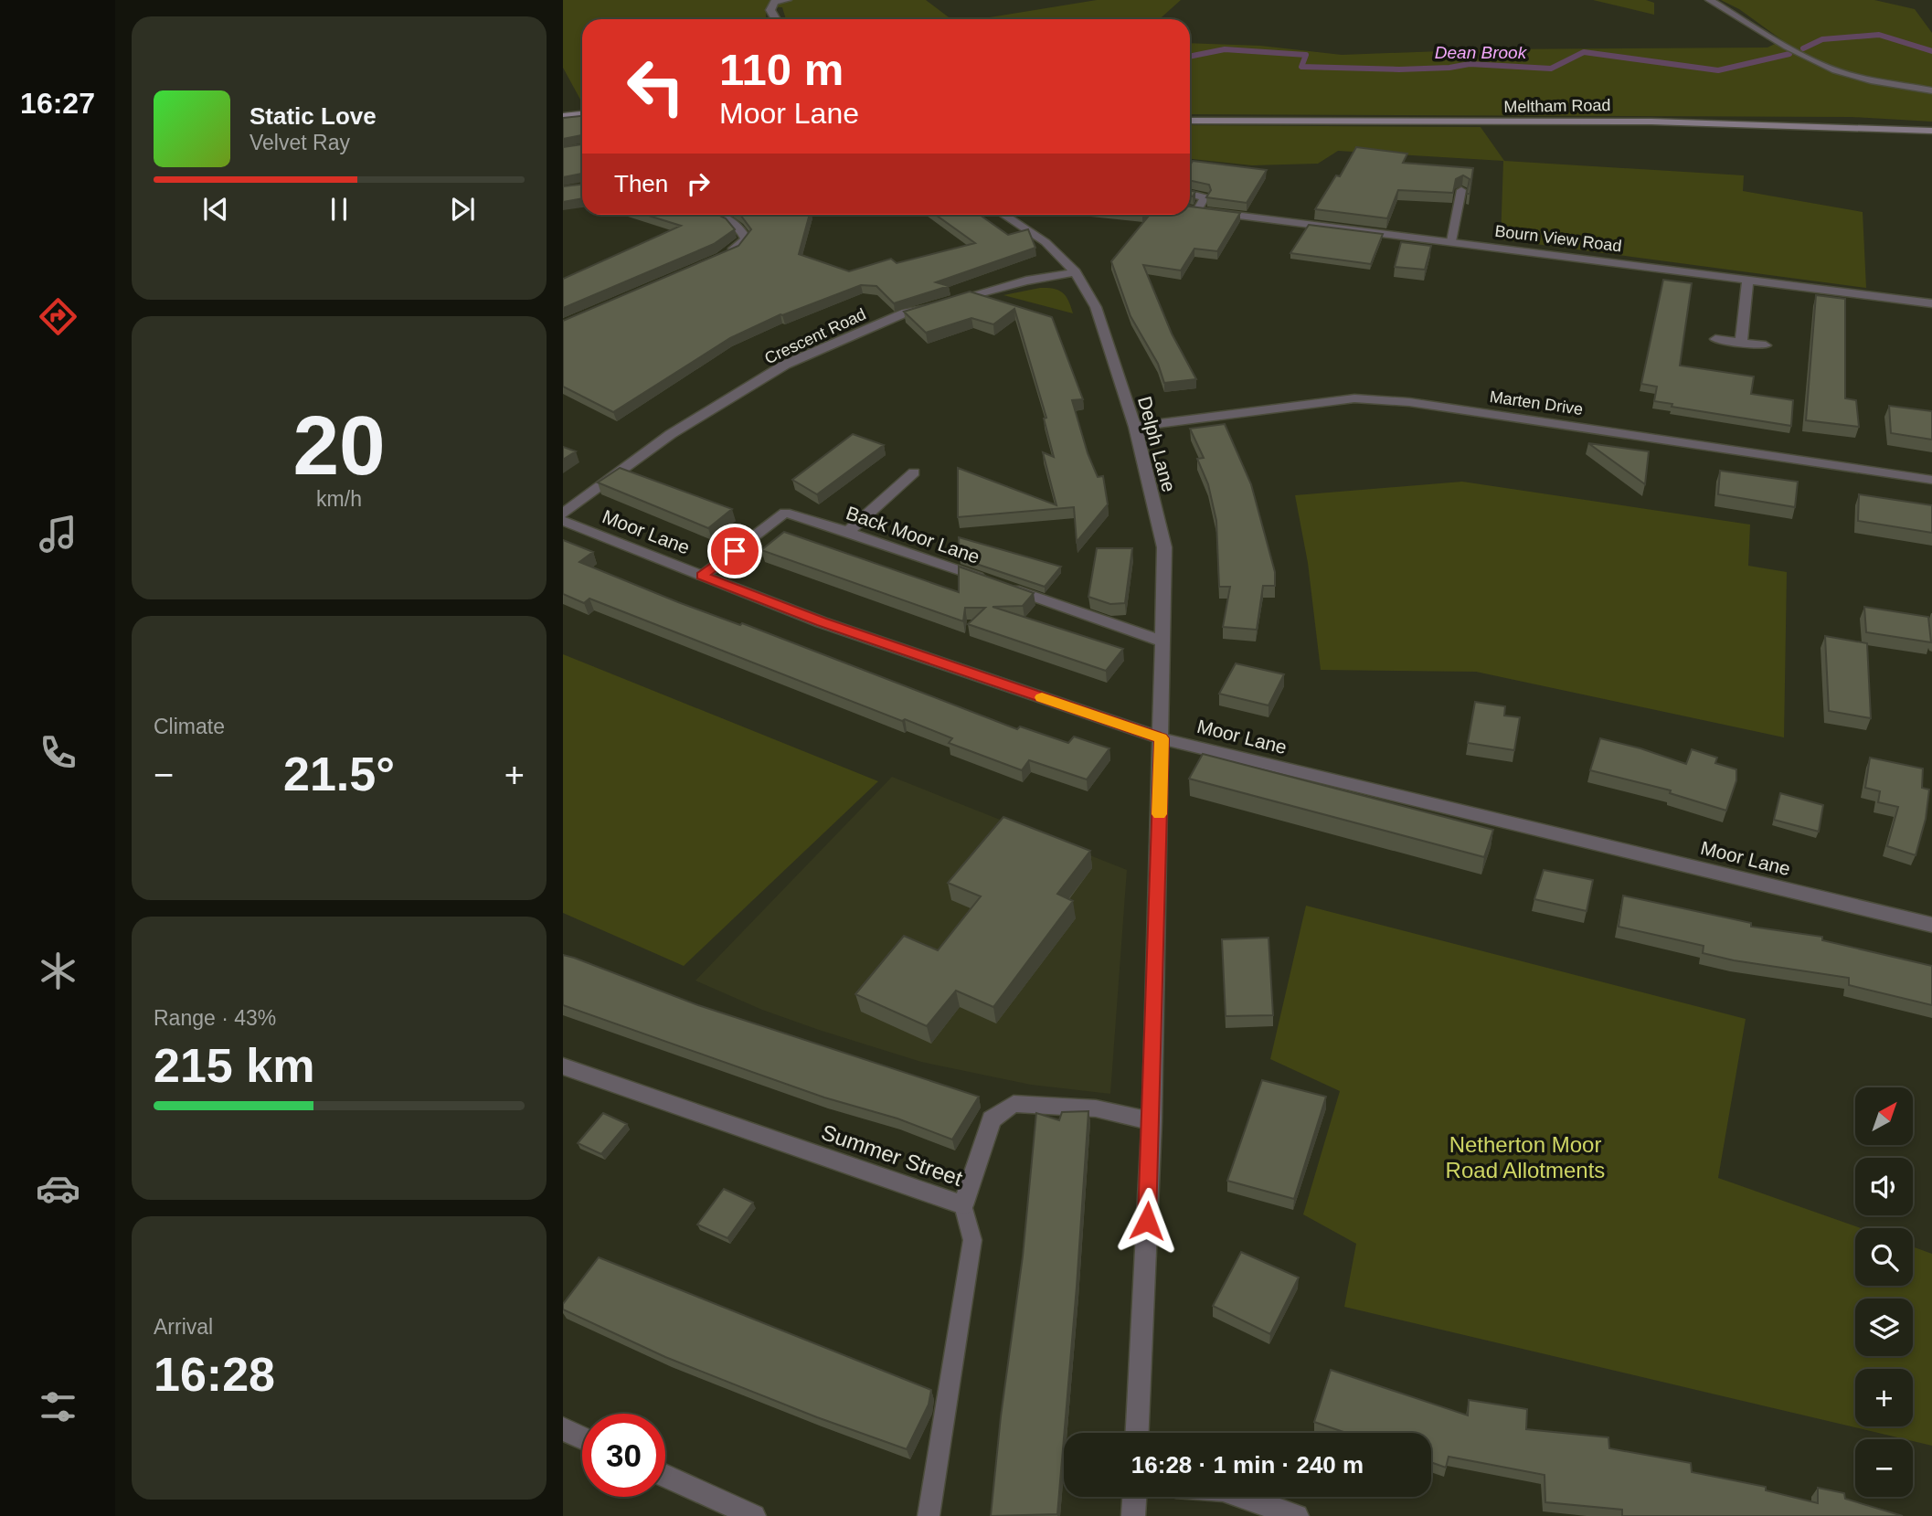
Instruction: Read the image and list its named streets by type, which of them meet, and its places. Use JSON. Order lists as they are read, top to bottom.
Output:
{
  "streets": {
    "main road": ["Meltham Road"],
    "street": [
      "Bourn View Road",
      "Crescent Road",
      "Marten Drive",
      "Delph Lane",
      "Moor Lane",
      "Back Moor Lane",
      "Summer Street"
    ]
  },
  "crossings": [
    ["Crescent Road", "Delph Lane"],
    ["Marten Drive", "Delph Lane"],
    ["Delph Lane", "Moor Lane"],
    ["Delph Lane", "Back Moor Lane"],
    ["Delph Lane", "Summer Street"],
    ["Moor Lane", "Back Moor Lane"]
  ],
  "water": ["Dean Brook"],
  "parks": ["Netherton Moor Road Allotments"],
  "north": "top right",
  "page": {
    "tabs": "16:27",
    "turn": ["110 m", "Moor Lane"],
    "song": ["Static Love", "Velvet Ray"],
    "then": "Then",
    "tile": [
      ["20", "km/h"],
      "Climate",
      ["Range · 43%", "215 km"],
      ["Arrival", "16:28"]
    ],
    "heat": ["−", "21.5°", "+"],
    "map_buttons": ["+", "−"],
    "limit": "30",
    "trip": "16:28 · 1 min · 240 m"
  }
}
